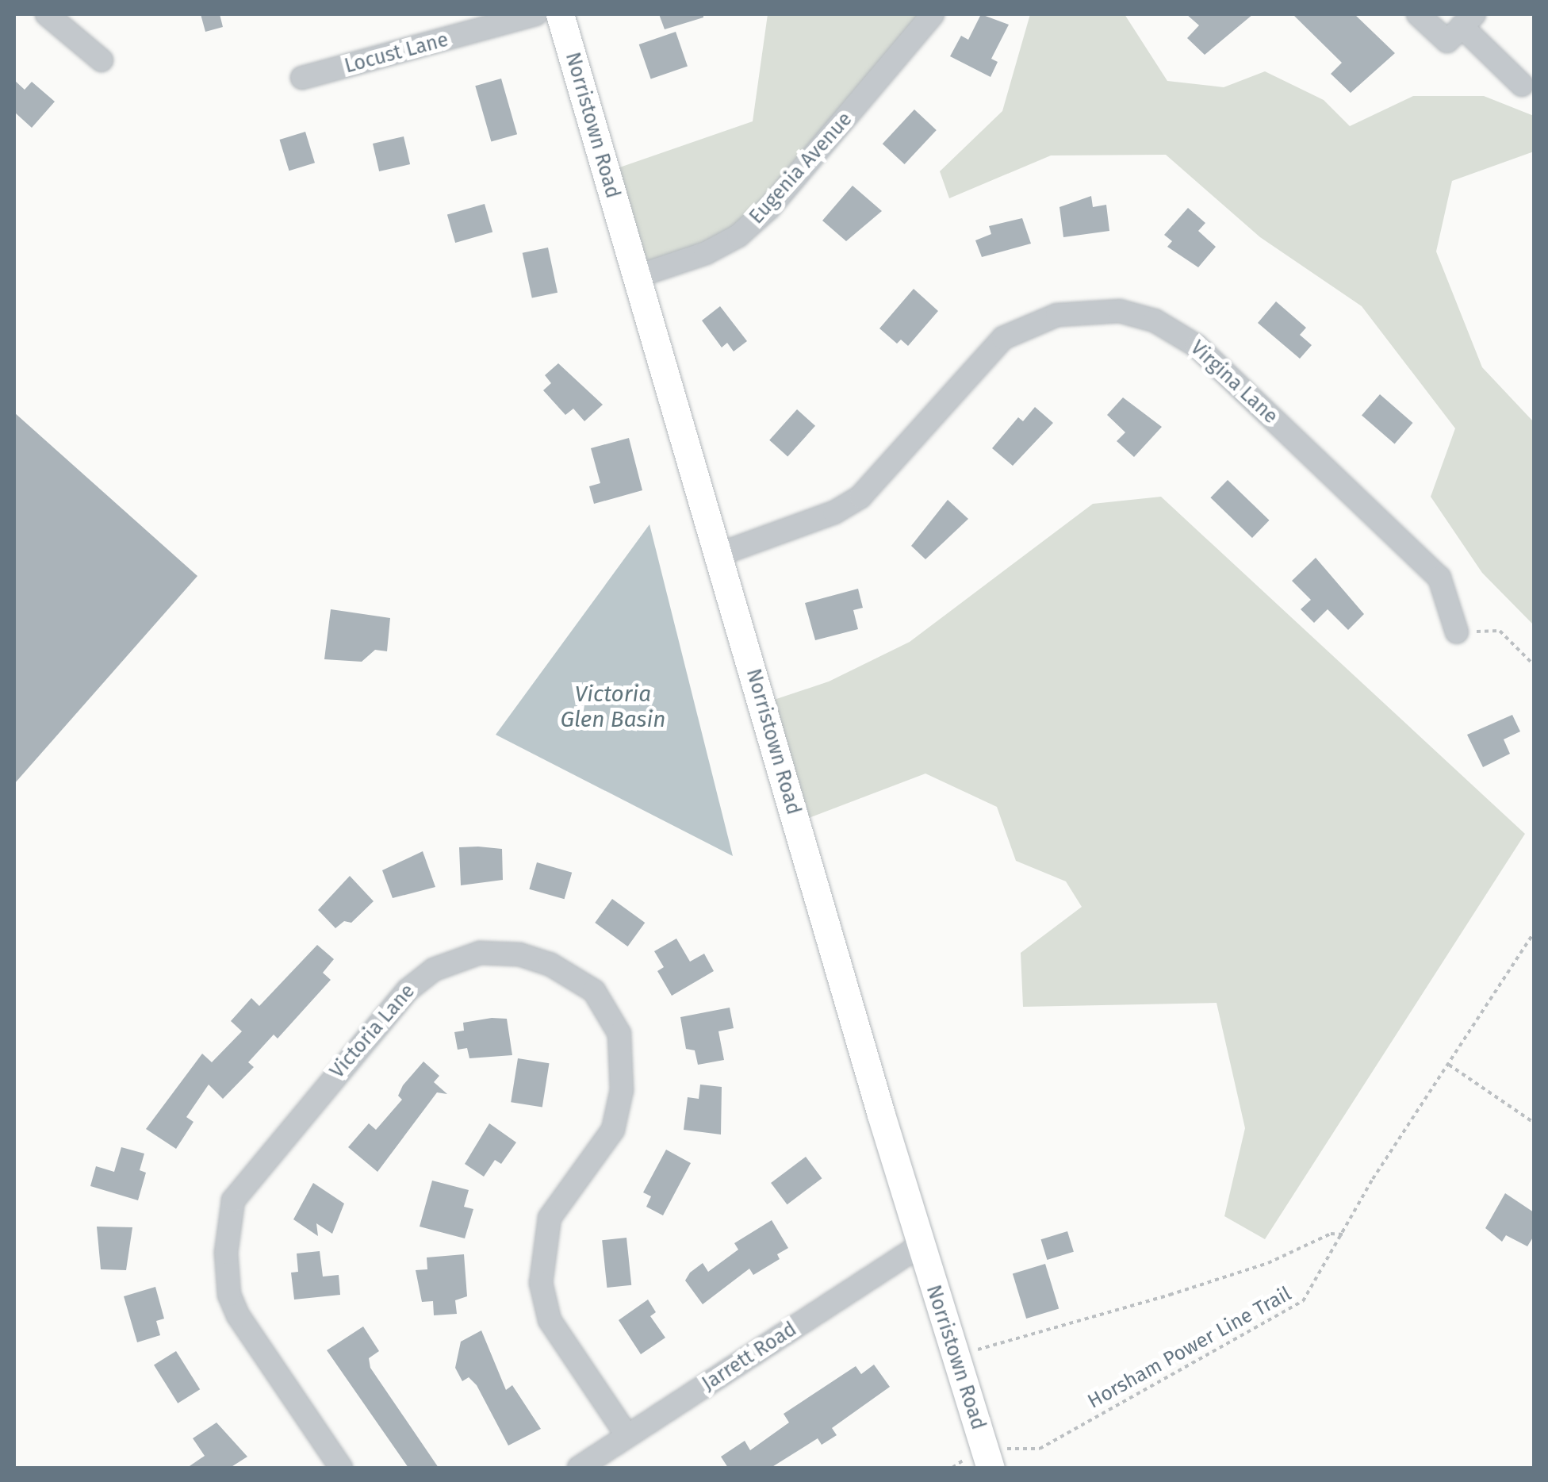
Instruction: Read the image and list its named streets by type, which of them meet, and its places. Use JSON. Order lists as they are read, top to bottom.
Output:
{
  "streets": {
    "main road": ["Norristown Road"],
    "street": [
      "Locust Lane",
      "Eugenia Avenue",
      "Virgina Lane",
      "Victoria Lane",
      "Jarrett Road"
    ],
    "path": ["Horsham Power Line Trail"]
  },
  "crossings": [
    ["Norristown Road", "Eugenia Avenue"],
    ["Norristown Road", "Virgina Lane"],
    ["Norristown Road", "Horsham Power Line Trail"],
    ["Norristown Road", "Jarrett Road"],
    ["Victoria Lane", "Jarrett Road"]
  ],
  "water": ["Victoria Glen Basin"]
}
